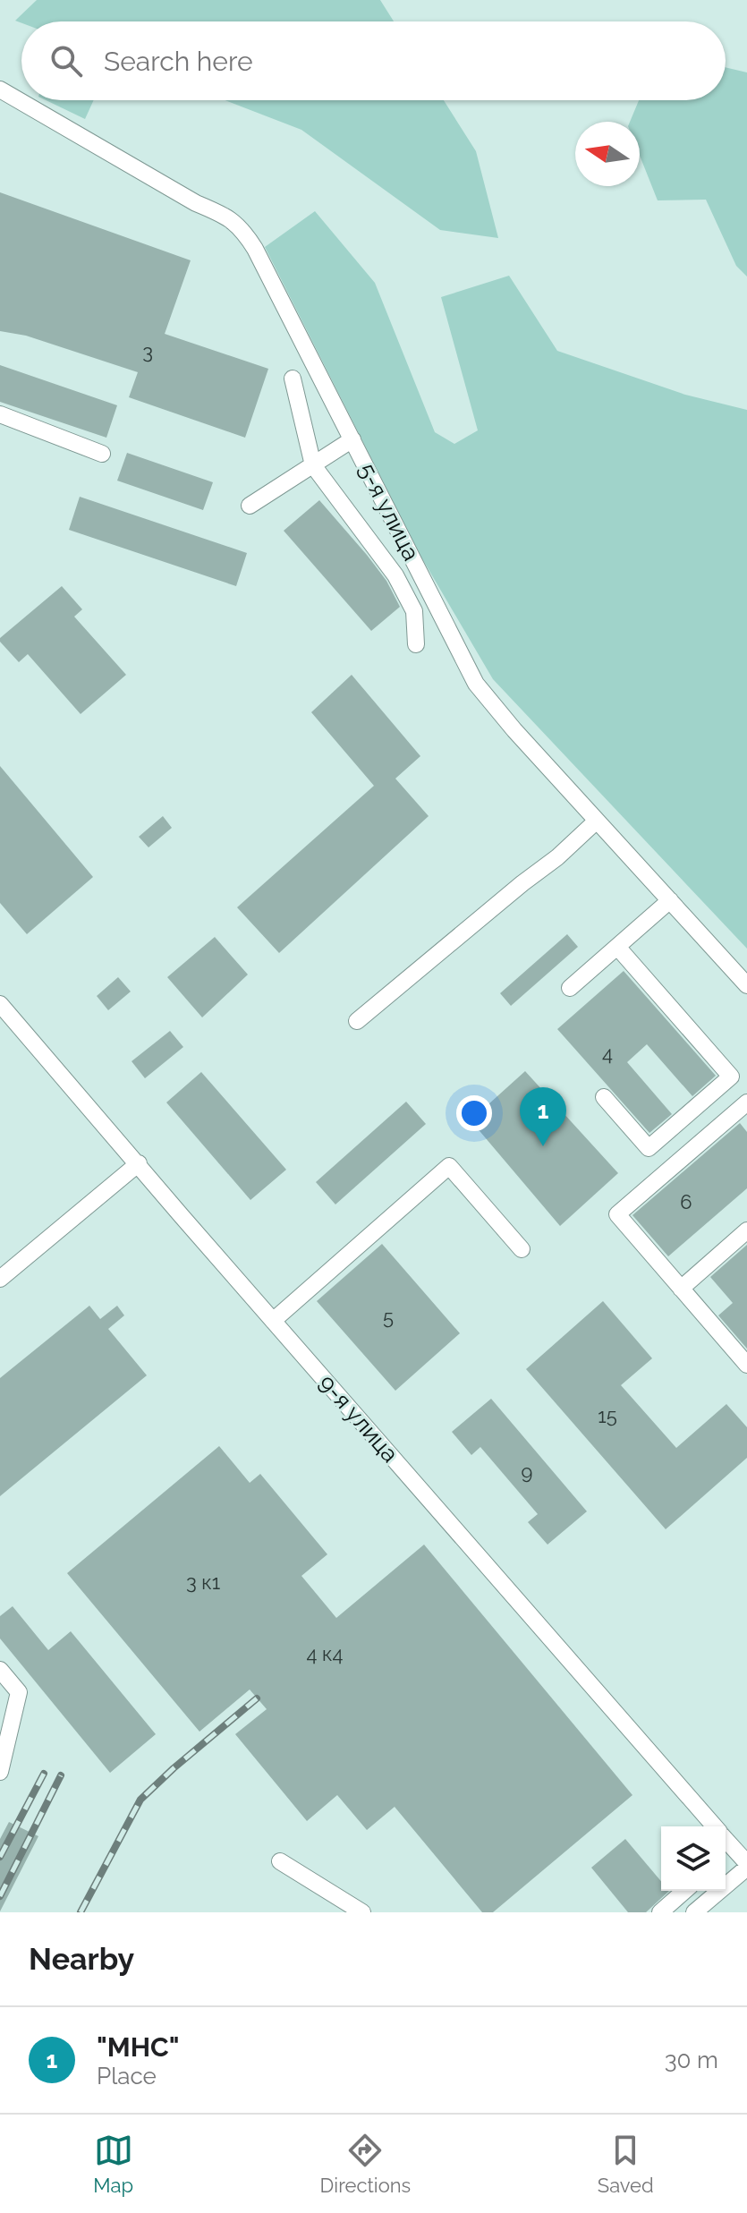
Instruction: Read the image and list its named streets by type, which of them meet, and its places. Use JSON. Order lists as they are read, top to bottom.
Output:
{
  "streets": {
    "street": ["5-я улица", "9-я улица"]
  },
  "house_numbers": [
    "3",
    "4",
    "6",
    "5",
    "15",
    "9",
    "3 к1",
    "4 к4"
  ],
  "north": "left",
  "page": {
    "search": "Search here",
    "pins": "1",
    "heading": "Nearby",
    "list": [
      {
        "mark": "1",
        "name": "\"МНС\"",
        "note": "Place",
        "value": "30 m"
      }
    ],
    "nav": ["Map", "Directions", "Saved"]
  }
}
